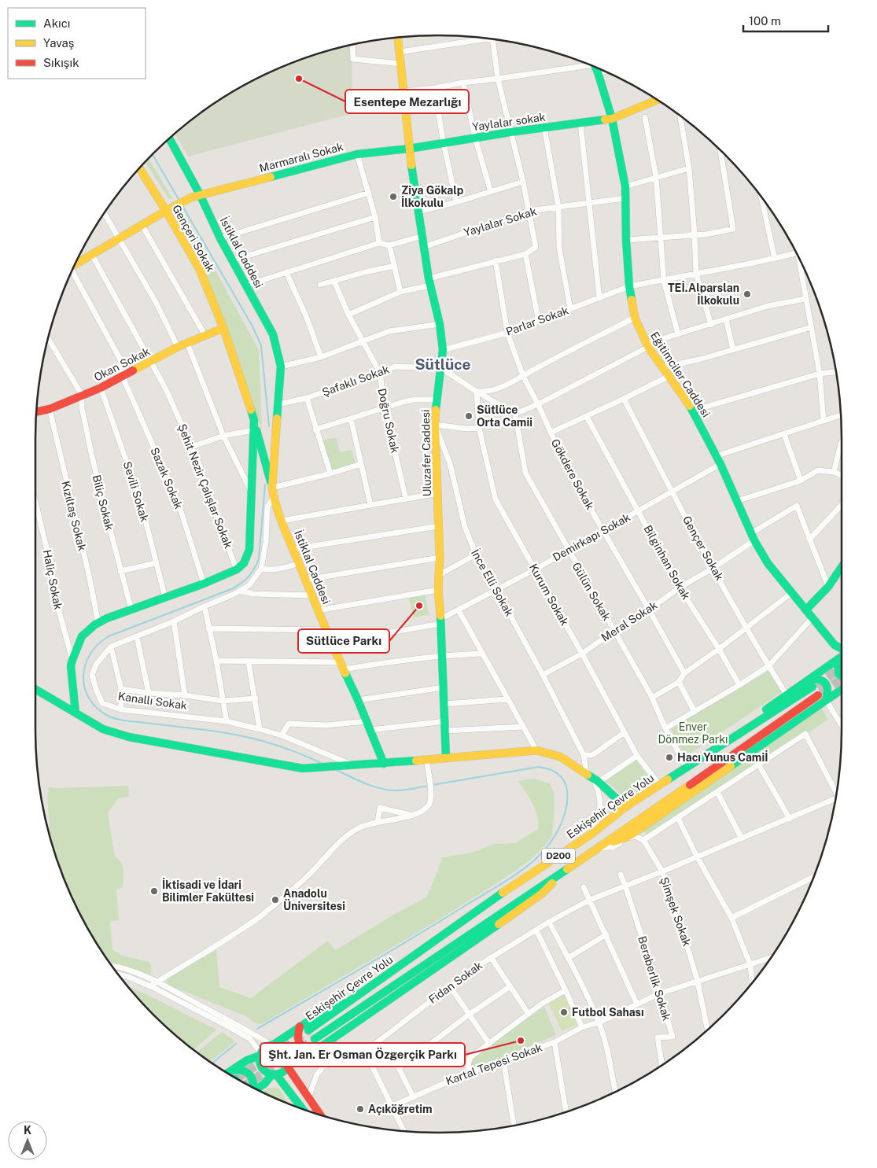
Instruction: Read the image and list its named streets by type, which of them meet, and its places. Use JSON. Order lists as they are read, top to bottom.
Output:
{
  "streets": {
    "main road": [
      "Yaylalar sokak",
      "Marmaralı Sokak",
      "Gençeri Sokak",
      "İstiklal Caddesi",
      "Okan Sokak",
      "Eğitimciler Caddesi",
      "Uluzafer Caddesi",
      "Kanallı Sokak",
      "Eskişehir Çevre Yolu",
      "D200"
    ],
    "street": [
      "Yaylalar Sokak",
      "Parlar Sokak",
      "Şafaklı Sokak",
      "Doğru Sokak",
      "Gökdere Sokak",
      "Sazak Sokak",
      "Şehit Nezir Çalışlar Sokak",
      "Sevili Sokak",
      "Biliç Sokak",
      "Kızıltaş Sokak",
      "Demirkapı Sokak",
      "Gençer Sokak",
      "Bilginhan Sokak",
      "Haliç Sokak",
      "İnce Elli Sokak",
      "Gülün Sokak",
      "Kurum Sokak",
      "Meral Sokak",
      "Şimşek Sokak",
      "Beraberlik Sokak",
      "Fidan Sokak",
      "Kartal Tepesi Sokak"
    ]
  },
  "crossings": [
    ["Yaylalar sokak", "Marmaralı Sokak"],
    ["Yaylalar sokak", "Eğitimciler Caddesi"],
    ["Yaylalar sokak", "Uluzafer Caddesi"],
    ["Marmaralı Sokak", "Gençeri Sokak"],
    ["Marmaralı Sokak", "İstiklal Caddesi"],
    ["Marmaralı Sokak", "Uluzafer Caddesi"],
    ["Marmaralı Sokak", "Şehit Nezir Çalışlar Sokak"],
    ["Yaylalar Sokak", "Eğitimciler Caddesi"],
    ["Yaylalar Sokak", "Uluzafer Caddesi"],
    ["Gençeri Sokak", "İstiklal Caddesi"],
    ["Gençeri Sokak", "Okan Sokak"],
    ["İstiklal Caddesi", "Şafaklı Sokak"],
    ["İstiklal Caddesi", "Demirkapı Sokak"],
    ["İstiklal Caddesi", "Kanallı Sokak"],
    ["Parlar Sokak", "Eğitimciler Caddesi"],
    ["Parlar Sokak", "Uluzafer Caddesi"],
    ["Parlar Sokak", "Gökdere Sokak"],
    ["Okan Sokak", "Sazak Sokak"],
    ["Okan Sokak", "Şehit Nezir Çalışlar Sokak"],
    ["Okan Sokak", "Sevili Sokak"],
    ["Okan Sokak", "Biliç Sokak"],
    ["Okan Sokak", "Kızıltaş Sokak"],
    ["Eğitimciler Caddesi", "Demirkapı Sokak"],
    ["Eğitimciler Caddesi", "Meral Sokak"],
    ["Şafaklı Sokak", "Doğru Sokak"],
    ["Şafaklı Sokak", "Uluzafer Caddesi"],
    ["Uluzafer Caddesi", "Demirkapı Sokak"],
    ["Uluzafer Caddesi", "İnce Elli Sokak"],
    ["Gökdere Sokak", "Demirkapı Sokak"],
    ["Gökdere Sokak", "Meral Sokak"],
    ["Demirkapı Sokak", "Gençer Sokak"],
    ["Demirkapı Sokak", "Bilginhan Sokak"],
    ["Demirkapı Sokak", "İnce Elli Sokak"],
    ["Demirkapı Sokak", "Gülün Sokak"],
    ["Demirkapı Sokak", "Kurum Sokak"],
    ["Gençer Sokak", "Meral Sokak"],
    ["Bilginhan Sokak", "Meral Sokak"],
    ["İnce Elli Sokak", "Meral Sokak"],
    ["İnce Elli Sokak", "Eskişehir Çevre Yolu"],
    ["Gülün Sokak", "Meral Sokak"],
    ["Kurum Sokak", "Meral Sokak"],
    ["Şimşek Sokak", "Fidan Sokak"],
    ["Şimşek Sokak", "Kartal Tepesi Sokak"],
    ["Beraberlik Sokak", "Fidan Sokak"],
    ["Beraberlik Sokak", "Kartal Tepesi Sokak"]
  ],
  "districts": ["Sütlüce"],
  "parks": ["Enver Dönmez Parkı"],
  "places": [
    "Esentepe Mezarlığı",
    "Ziya Gökalp İlkokulu",
    "TEİ.Alparslan İlkokulu",
    "Sütlüce Orta Camii",
    "Sütlüce Parkı",
    "Hacı Yunus Camiİ",
    "İktisadi ve İdari Bilimler Fakültesi",
    "Anadolu Üniversitesi",
    "Futbol Sahası",
    "Şht. Jan. Er Osman Özgerçik Parkı",
    "Açıköğretim"
  ],
  "legend": ["Akıcı", "Yavaş", "Sıkışık"],
  "scale_bar": "100 m",
  "north": "top"
}
